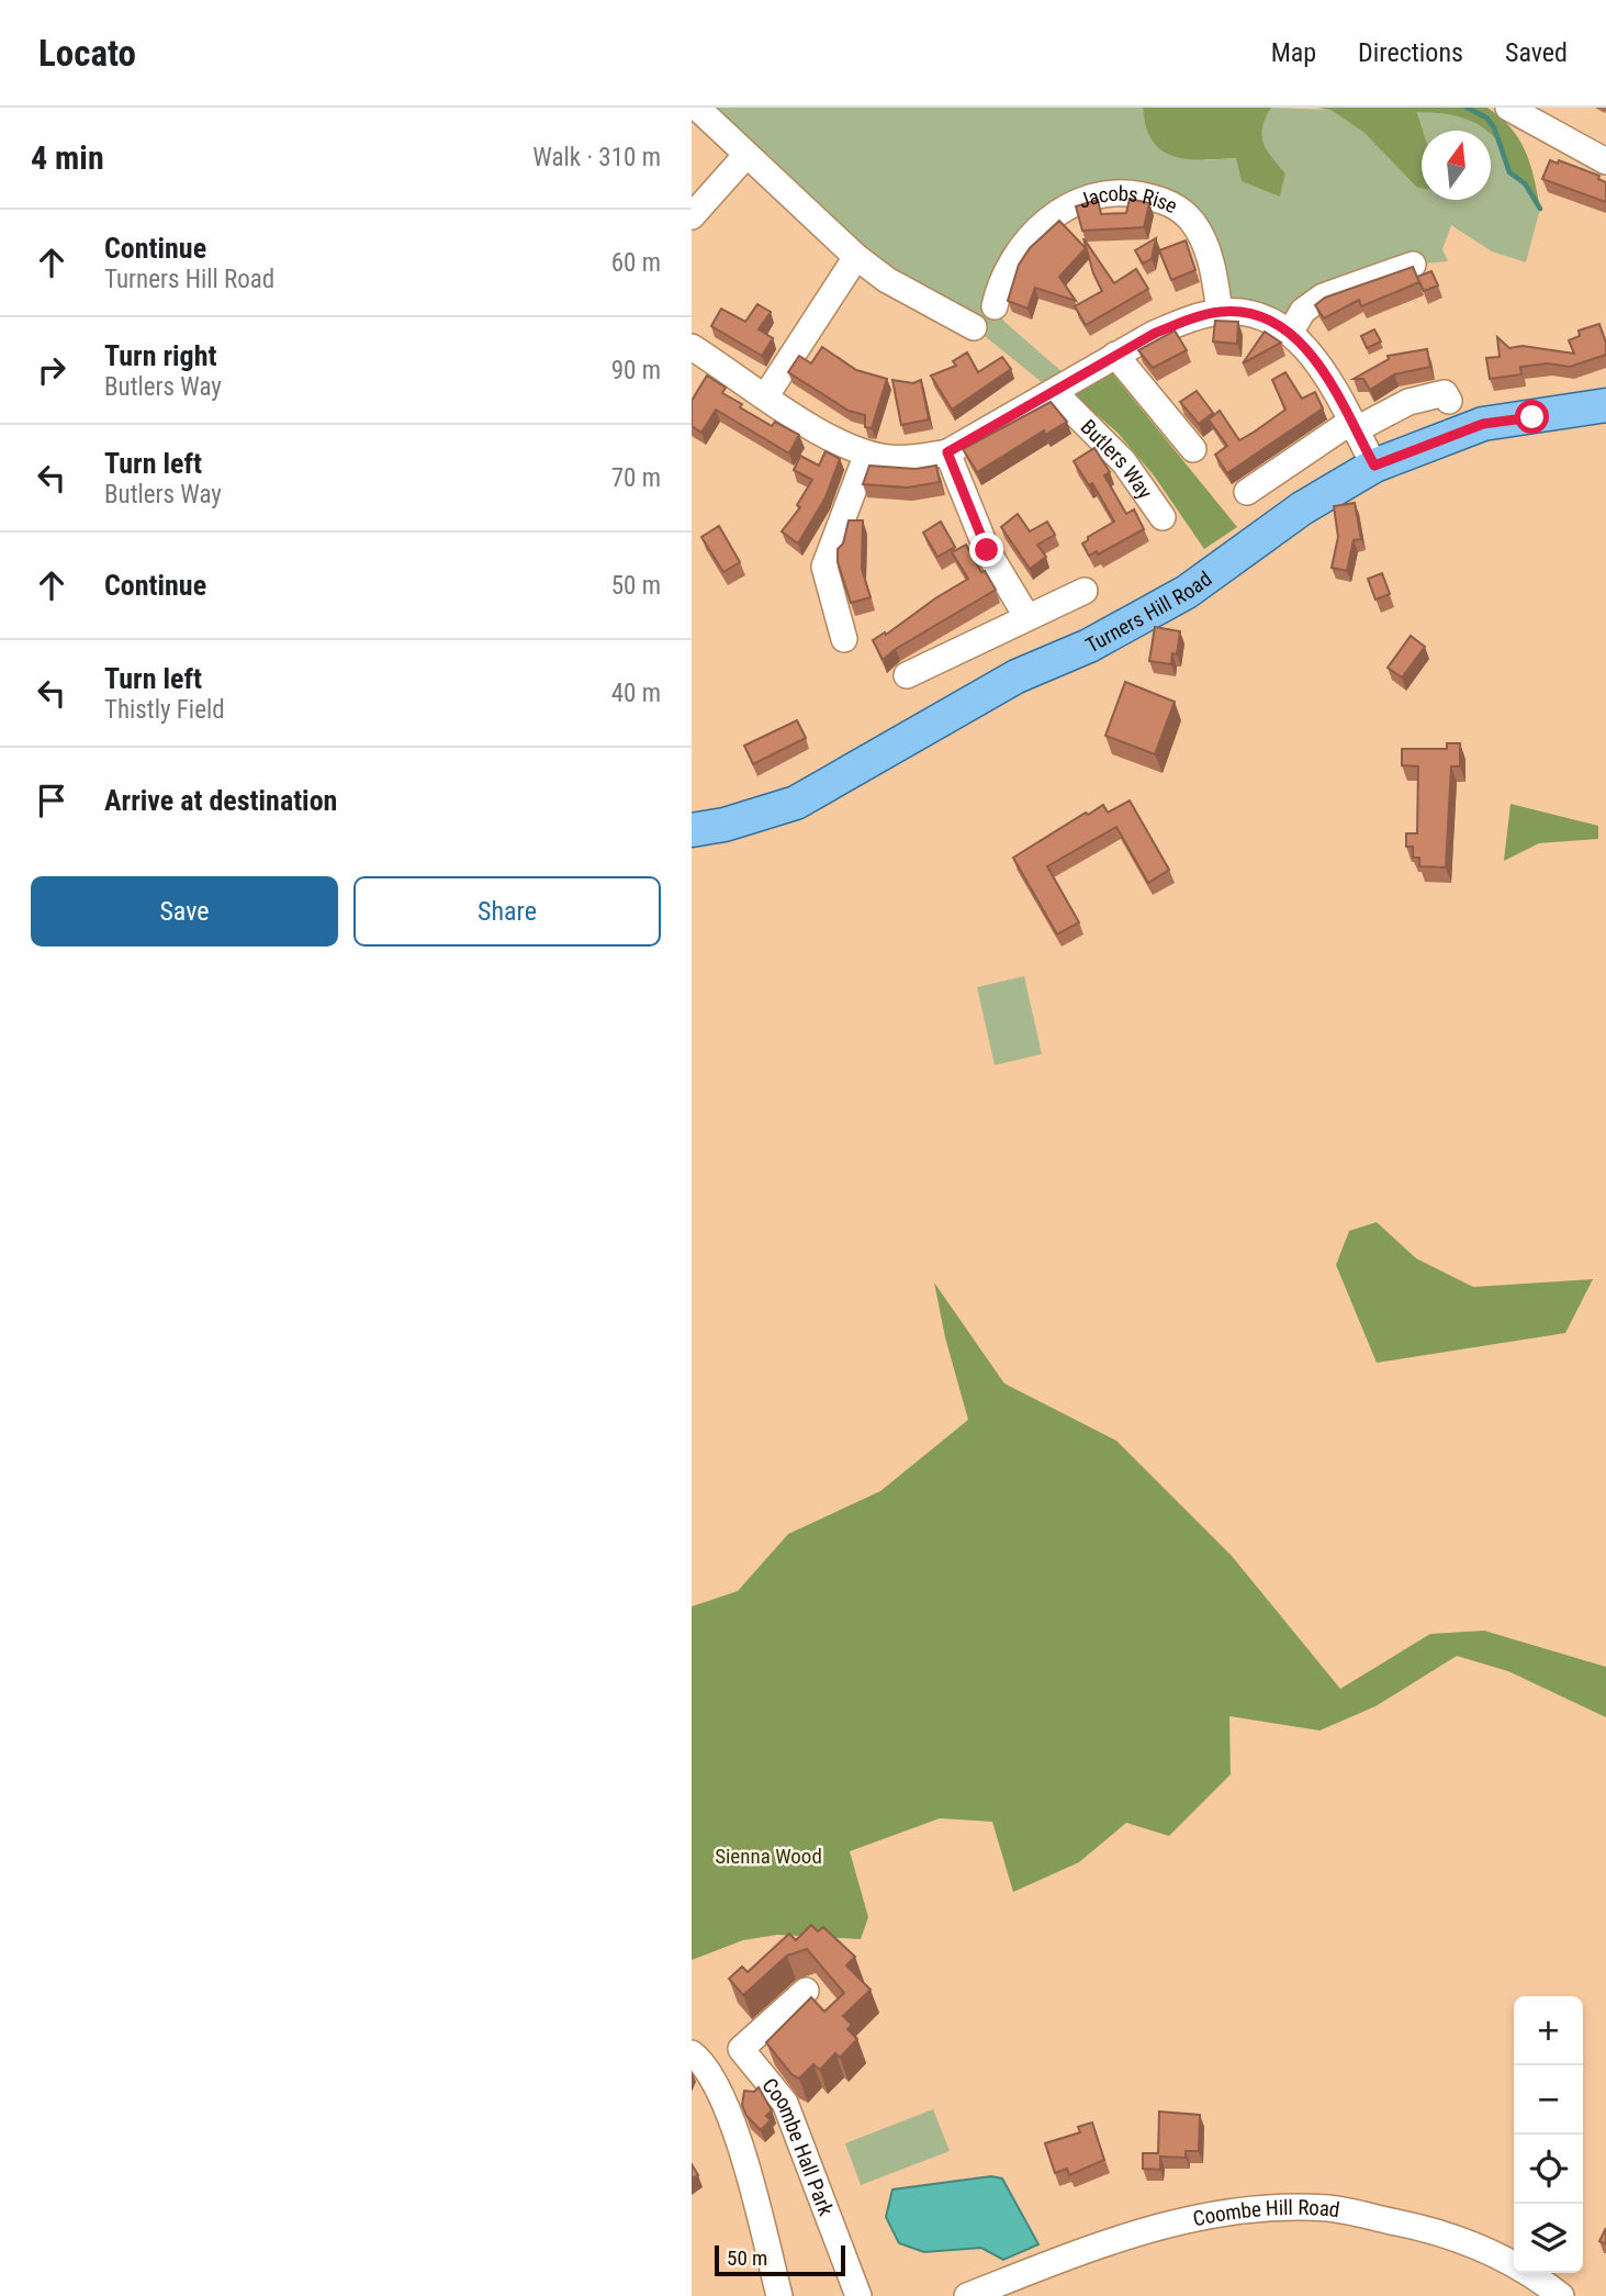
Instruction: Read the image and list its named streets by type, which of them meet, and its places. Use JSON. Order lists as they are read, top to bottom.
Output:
{
  "streets": {
    "main road": ["Turners Hill Road"],
    "street": [
      "Jacobs Rise",
      "Butlers Way",
      "Coombe Hall Park",
      "Coombe Hill Road"
    ]
  },
  "parks": ["Sienna Wood"],
  "scale_bar": "50 m",
  "north": "top",
  "page": {
    "header": "Locato",
    "nav": ["Map", "Directions", "Saved"],
    "heading": ["4 min", "Walk · 310 m"],
    "list": [
      ["Continue", "Turners Hill Road", "60 m"],
      ["Turn right", "Butlers Way", "90 m"],
      ["Turn left", "Butlers Way", "70 m"],
      ["Continue", "50 m"],
      ["Turn left", "Thistly Field", "40 m"],
      "Arrive at destination"
    ],
    "buttons": ["Save", "Share"],
    "map_buttons": ["+", "−"],
    "scale": "50 m"
  }
}
